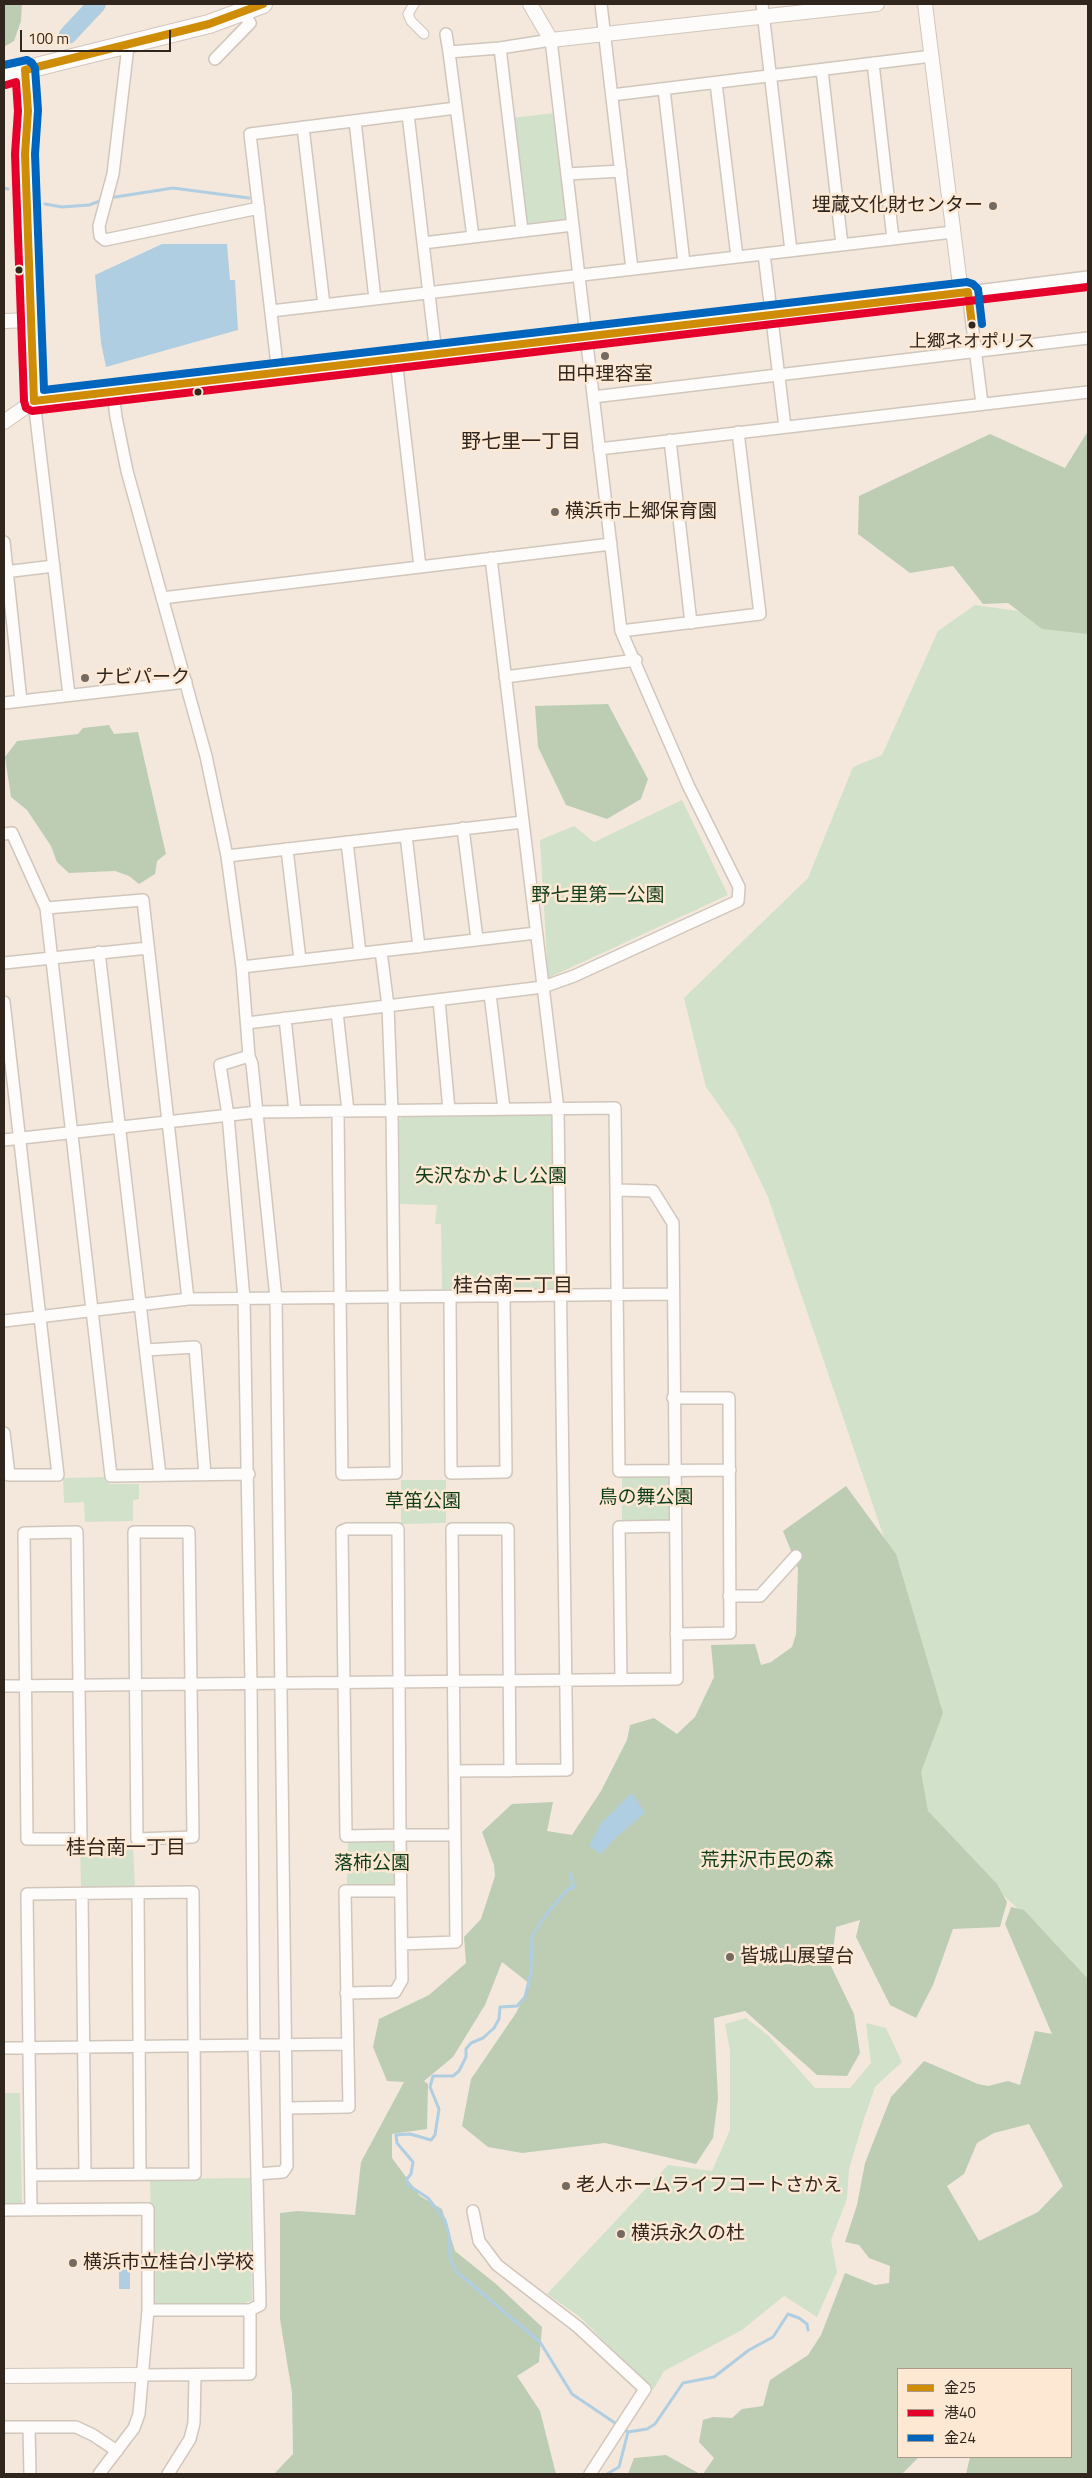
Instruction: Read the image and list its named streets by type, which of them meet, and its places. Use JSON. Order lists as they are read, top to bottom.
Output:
{
  "districts": ["野七里一丁目", "桂台南二丁目", "桂台南一丁目"],
  "parks": [
    "野七里第一公園",
    "矢沢なかよし公園",
    "鳥の舞公園",
    "草笛公園",
    "荒井沢市民の森",
    "落柿公園"
  ],
  "places": [
    "埋蔵文化財センター",
    "上郷ネオポリス",
    "田中理容室",
    "横浜市上郷保育園",
    "ナビパーク",
    "皆城山展望台",
    "老人ホームライフコートさかえ",
    "横浜永久の杜",
    "横浜市立桂台小学校"
  ],
  "lines": ["transit line 金25", "transit line 金24", "transit line 港40"],
  "legend": ["金25", "港40", "金24"],
  "scale_bar": "100 m"
}
